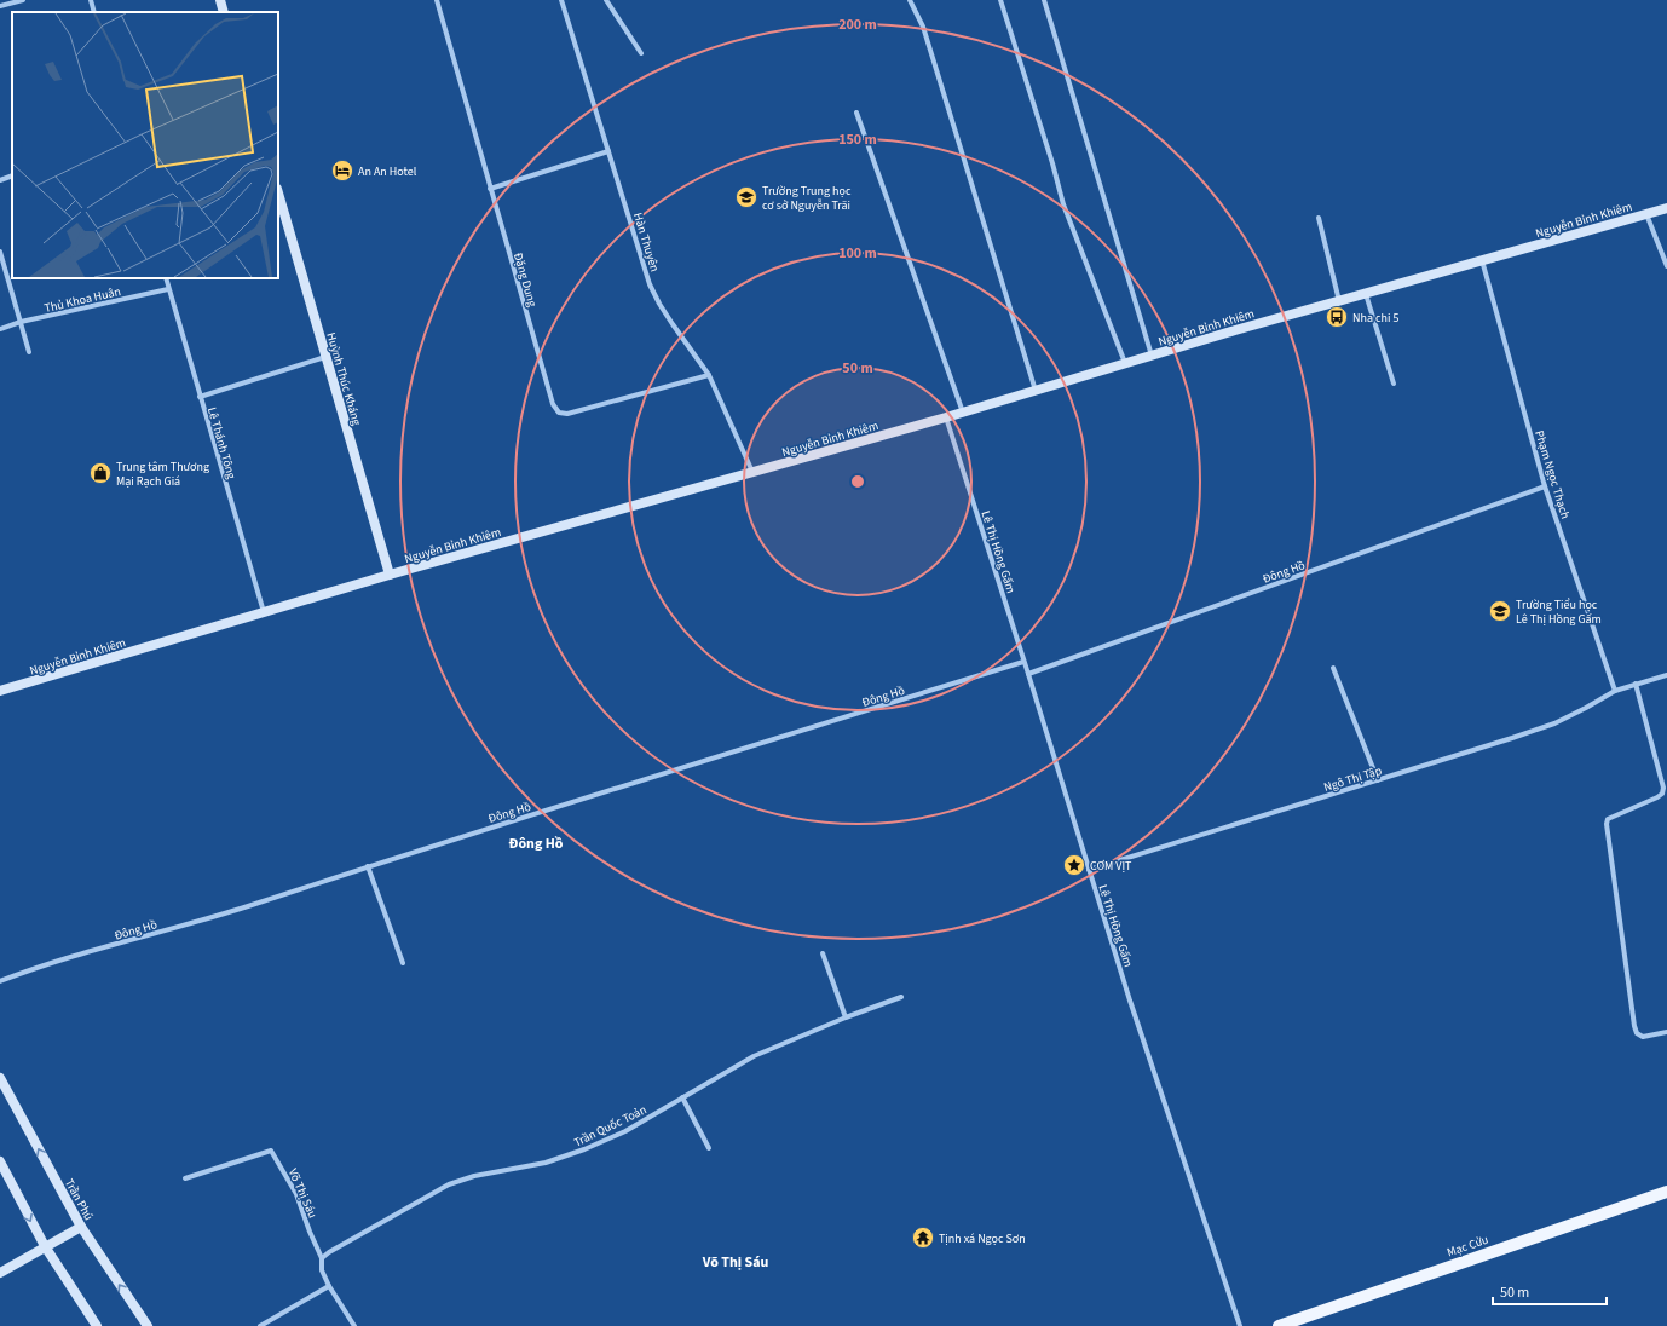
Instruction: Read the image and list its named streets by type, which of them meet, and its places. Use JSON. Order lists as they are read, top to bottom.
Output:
{
  "streets": {
    "main road": [
      "Nguyễn Bỉnh Khiêm",
      "Huỳnh Thúc Kháng",
      "Trần Phú",
      "Mạc Cửu"
    ],
    "street": [
      "Hàn Thuyên",
      "Đặng Dung",
      "Thủ Khoa Huân",
      "Lê Thánh Tông",
      "Phạm Ngọc Thạch",
      "Lê Thị Hồng Gấm",
      "Đông Hồ",
      "Ngô Thị Tập",
      "Trần Quốc Toản",
      "Võ Thị Sáu"
    ]
  },
  "crossings": [
    ["Nguyễn Bỉnh Khiêm", "Hàn Thuyên"],
    ["Nguyễn Bỉnh Khiêm", "Huỳnh Thúc Kháng"],
    ["Nguyễn Bỉnh Khiêm", "Lê Thánh Tông"],
    ["Nguyễn Bỉnh Khiêm", "Phạm Ngọc Thạch"],
    ["Nguyễn Bỉnh Khiêm", "Lê Thị Hồng Gấm"],
    ["Hàn Thuyên", "Đặng Dung"],
    ["Thủ Khoa Huân", "Lê Thánh Tông"],
    ["Phạm Ngọc Thạch", "Đông Hồ"],
    ["Phạm Ngọc Thạch", "Ngô Thị Tập"],
    ["Lê Thị Hồng Gấm", "Đông Hồ"],
    ["Lê Thị Hồng Gấm", "Ngô Thị Tập"],
    ["Trần Quốc Toản", "Võ Thị Sáu"]
  ],
  "districts": ["Đông Hồ", "Võ Thị Sáu"],
  "places": {
    "hotel": ["An An Hotel"],
    "school or university": ["Trường Trung học cơ sở Nguyễn Trãi", "Trường Tiểu học Lê Thị Hồng Gấm"],
    "bus stop": ["Nha chi 5"],
    "shop": ["Trung tâm Thương Mại Rạch Giá"],
    "place": ["CƠM VỊT"],
    "temple": ["Tịnh xá Ngọc Sơn"]
  },
  "scale_bar": "50 m",
  "rings": [
    "200 m",
    "150 m",
    "100 m",
    "50 m"
  ]
}
